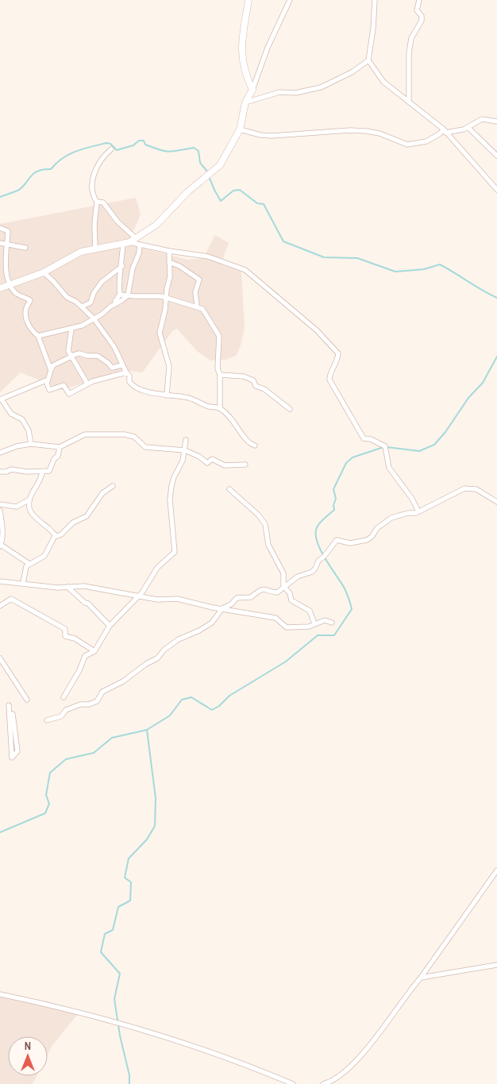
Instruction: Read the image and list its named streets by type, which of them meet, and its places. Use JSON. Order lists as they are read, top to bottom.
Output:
{
  "north": "top"
}
